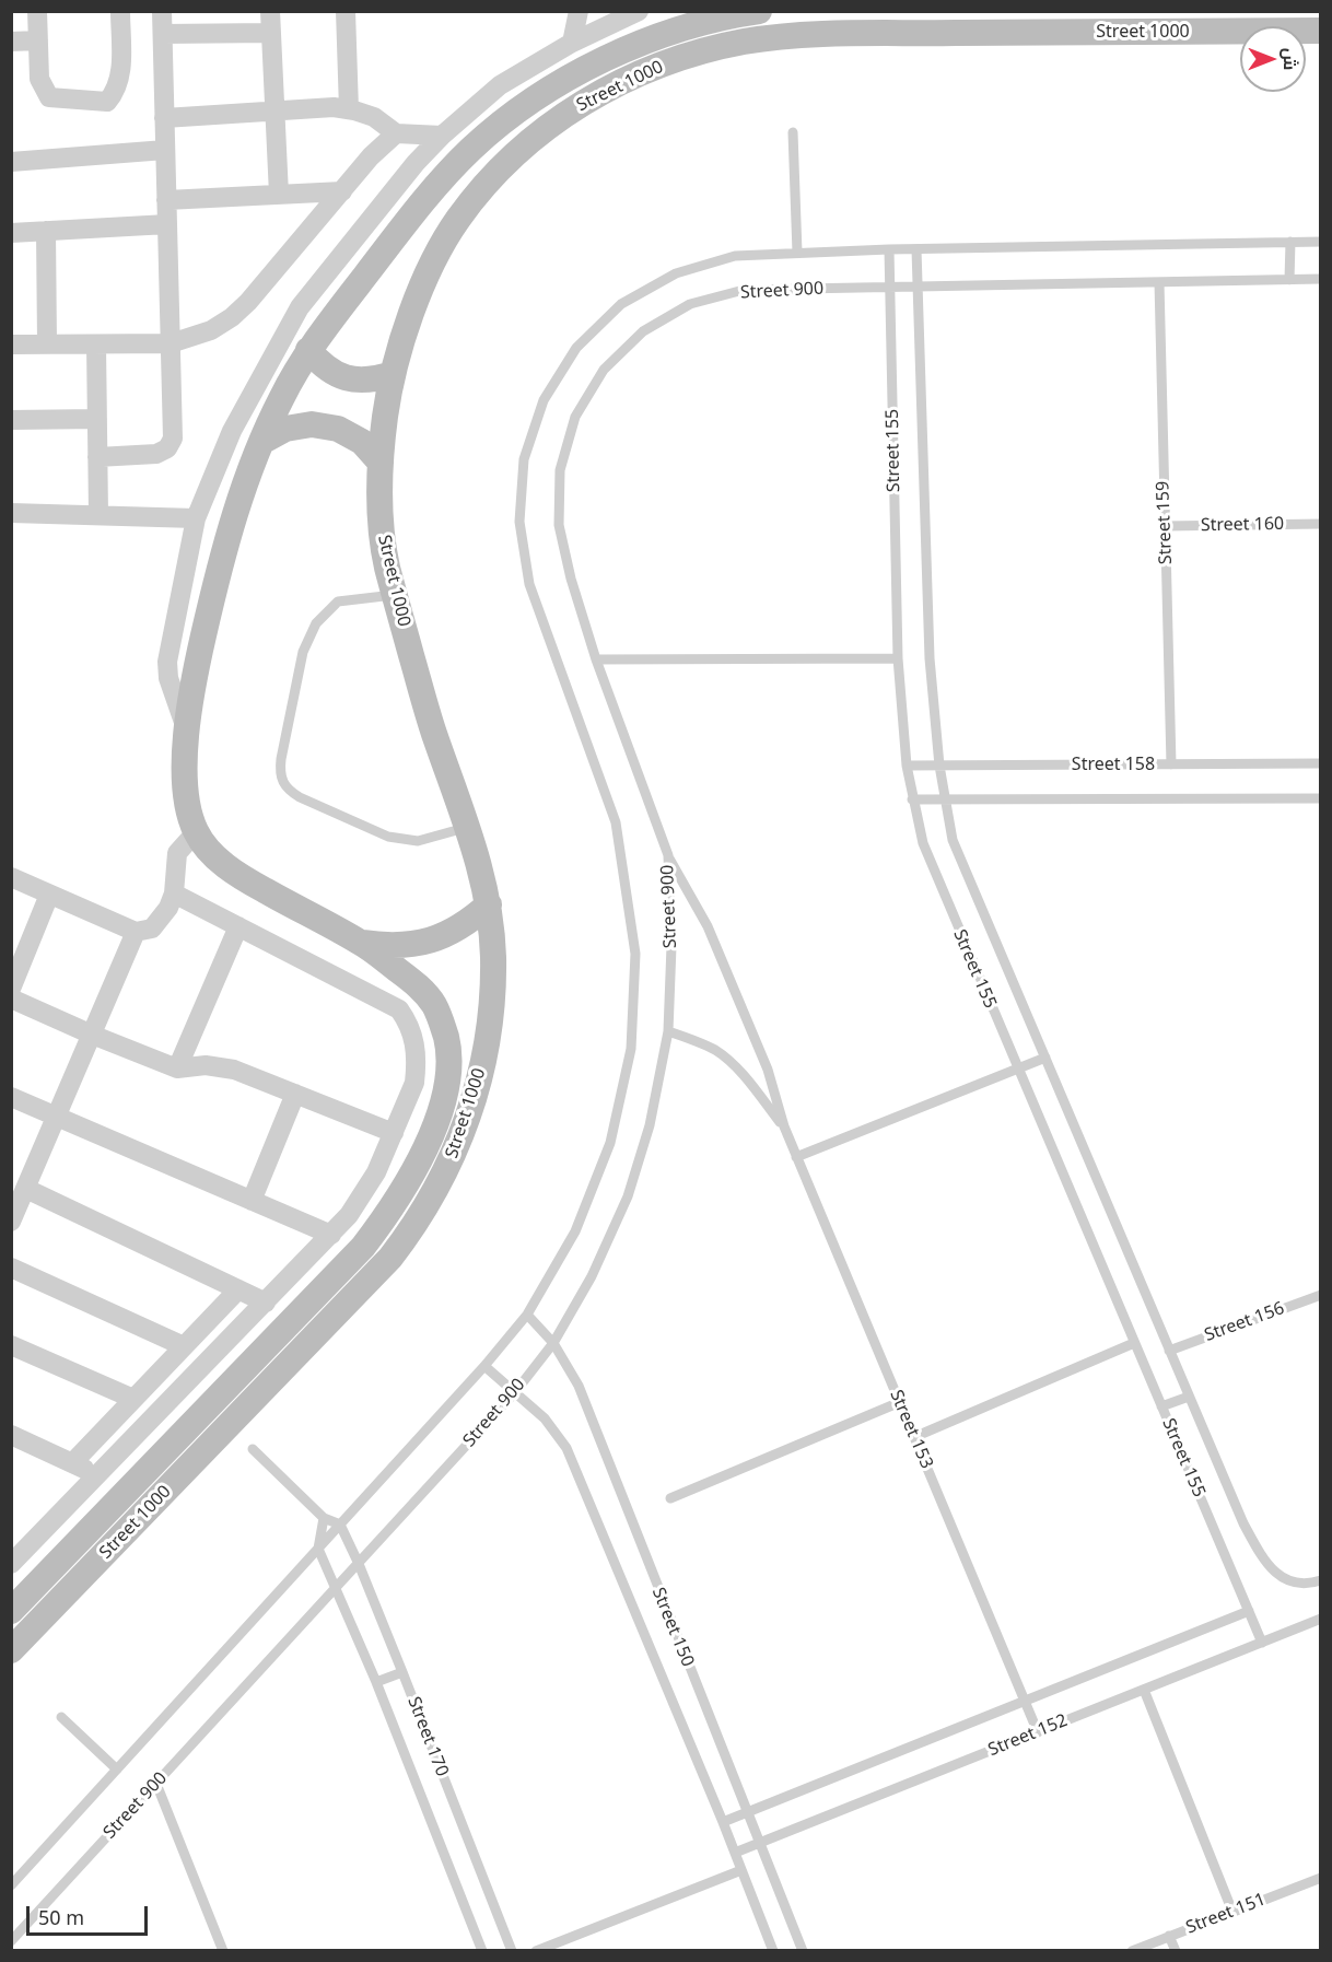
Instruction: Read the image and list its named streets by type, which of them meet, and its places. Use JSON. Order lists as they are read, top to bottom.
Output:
{
  "streets": {
    "street": ["Street 1000"],
    "lane": [
      "Street 900",
      "Street 155",
      "Street 159",
      "Street 160",
      "Street 158",
      "Street 156",
      "Street 153",
      "Street 150",
      "Street 152",
      "Street 170",
      "Street 151"
    ]
  },
  "crossings": [
    ["Street 900", "Street 155"],
    ["Street 900", "Street 159"],
    ["Street 900", "Street 150"],
    ["Street 900", "Street 170"],
    ["Street 155", "Street 158"],
    ["Street 155", "Street 156"],
    ["Street 155", "Street 152"],
    ["Street 159", "Street 160"],
    ["Street 159", "Street 158"],
    ["Street 153", "Street 152"],
    ["Street 150", "Street 152"]
  ],
  "scale_bar": "50 m",
  "north": "right"
}
